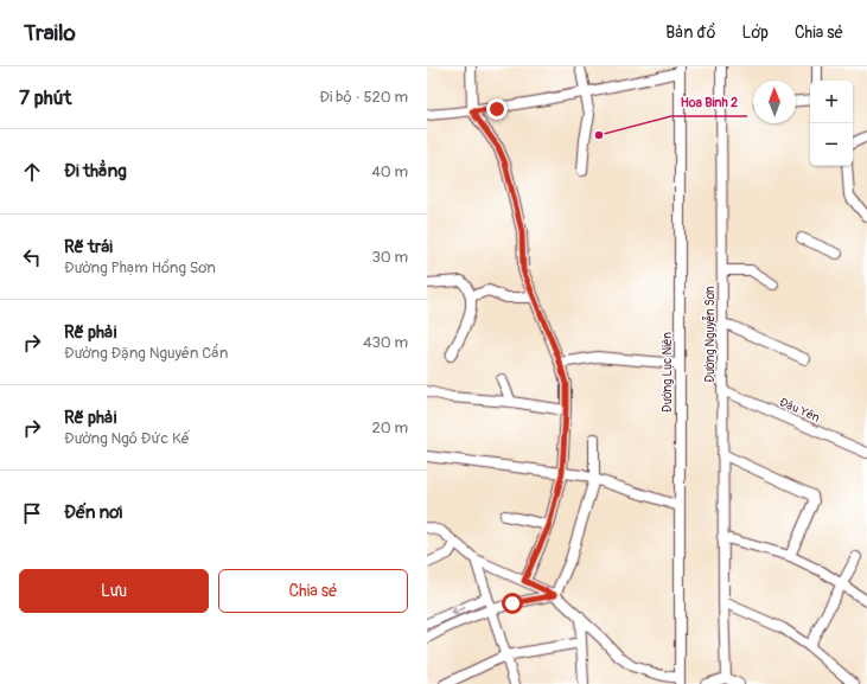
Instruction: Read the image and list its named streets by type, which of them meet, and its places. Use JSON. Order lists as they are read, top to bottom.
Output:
{
  "streets": {
    "street": ["Đường Nguyễn Sơn", "Đường Lục Niên", "Đậu Yên"]
  },
  "crossings": [
    ["Đường Nguyễn Sơn", "Đậu Yên"]
  ],
  "places": ["Hoa Binh 2"],
  "north": "top",
  "page": {
    "header": "Trailo",
    "nav": ["Bản đồ", "Lớp", "Chia sẻ"],
    "heading": ["7 phút", "Đi bộ · 520 m"],
    "map_buttons": ["+", "−"],
    "list": [
      ["Đi thẳng", "40 m"],
      ["Rẽ trái", "Đường Phạm Hồng Sơn", "30 m"],
      ["Rẽ phải", "Đường Đặng Nguyên Cẩn", "430 m"],
      ["Rẽ phải", "Đường Ngô Đức Kế", "20 m"],
      "Đến nơi"
    ],
    "buttons": ["Lưu", "Chia sẻ"]
  }
}
